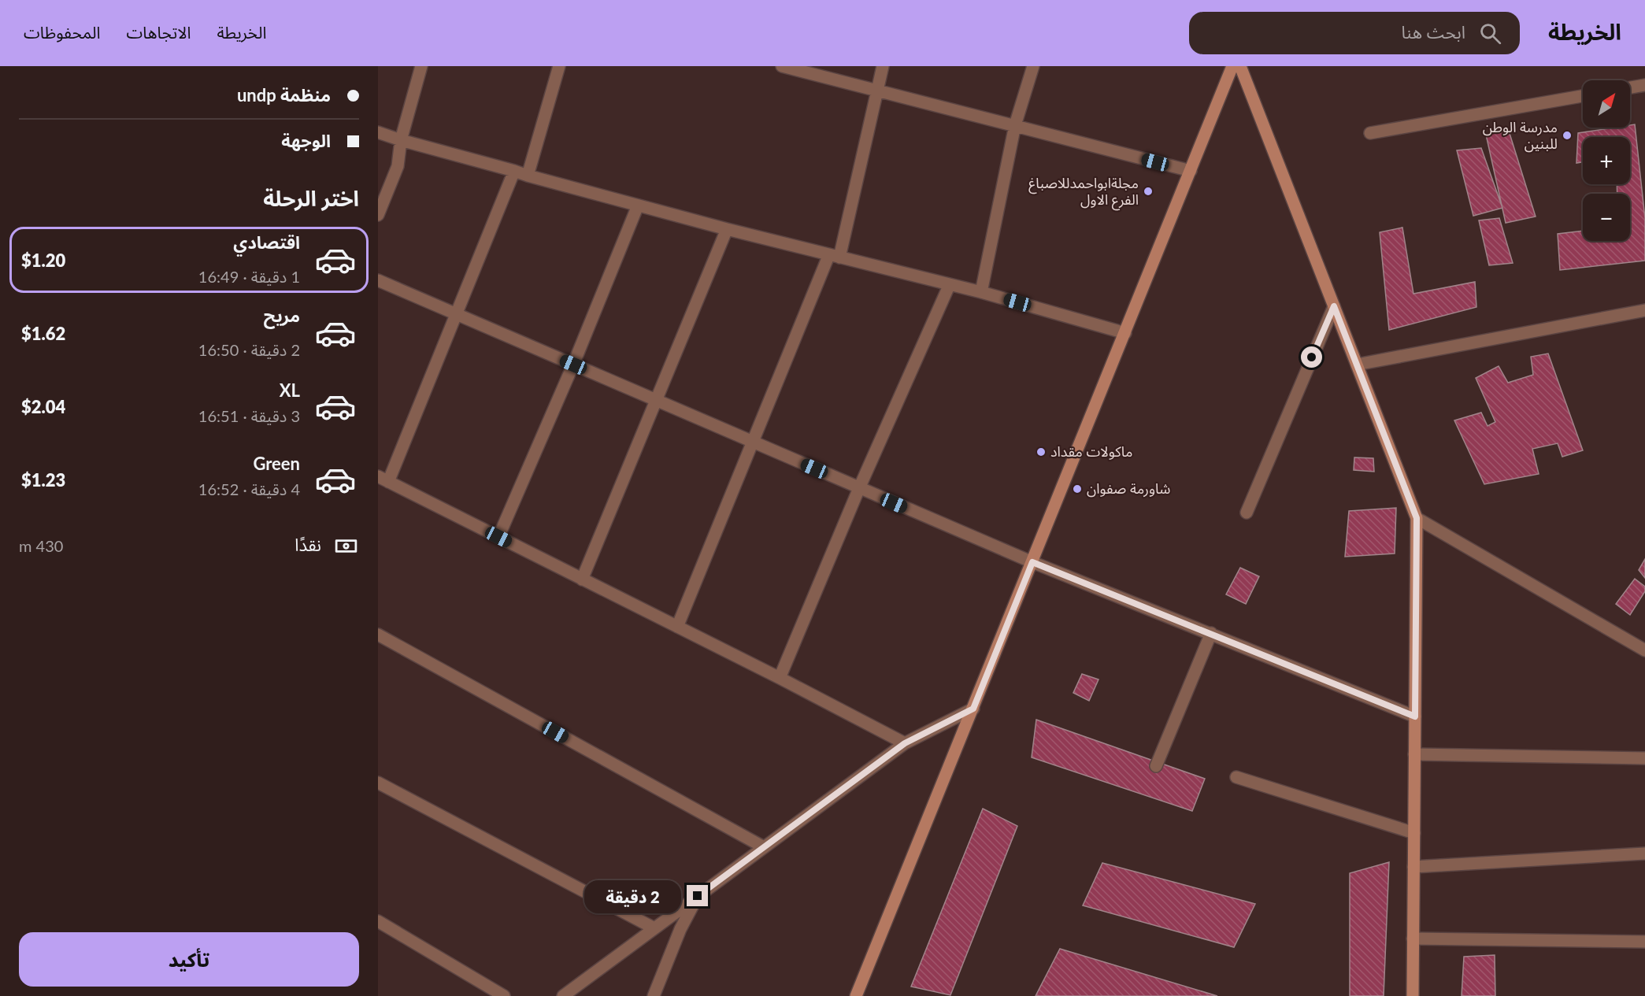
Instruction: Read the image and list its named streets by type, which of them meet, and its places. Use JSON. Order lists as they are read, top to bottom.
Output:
{
  "places": [
    "مدرسة الوطن للبنين",
    "مجلةابواحمدللاصباغ الفرع الاول",
    "ماكولات مقداد",
    "شاورمة صفوان"
  ],
  "north": "top right",
  "page": {
    "header": "الخريطة",
    "search": "ابحث هنا",
    "nav": ["الخريطة", "الاتجاهات", "المحفوظات"],
    "banner": ["منظمة undp", "الوجهة"],
    "map_buttons": ["+", "−"],
    "heading": "اختر الرحلة",
    "list": [
      {
        "name": "اقتصادي",
        "note": "1 دقيقة · 16:49",
        "value": "$1.20"
      },
      {
        "name": "مريح",
        "note": "2 دقيقة · 16:50",
        "value": "$1.62"
      },
      {
        "name": "XL",
        "note": "3 دقيقة · 16:51",
        "value": "$2.04"
      },
      {
        "name": "Green",
        "note": "4 دقيقة · 16:52",
        "value": "$1.23"
      }
    ],
    "pay": ["نقدًا", "430 m"],
    "bubble": "2 دقيقة",
    "buttons": "تأكيد"
  }
}
